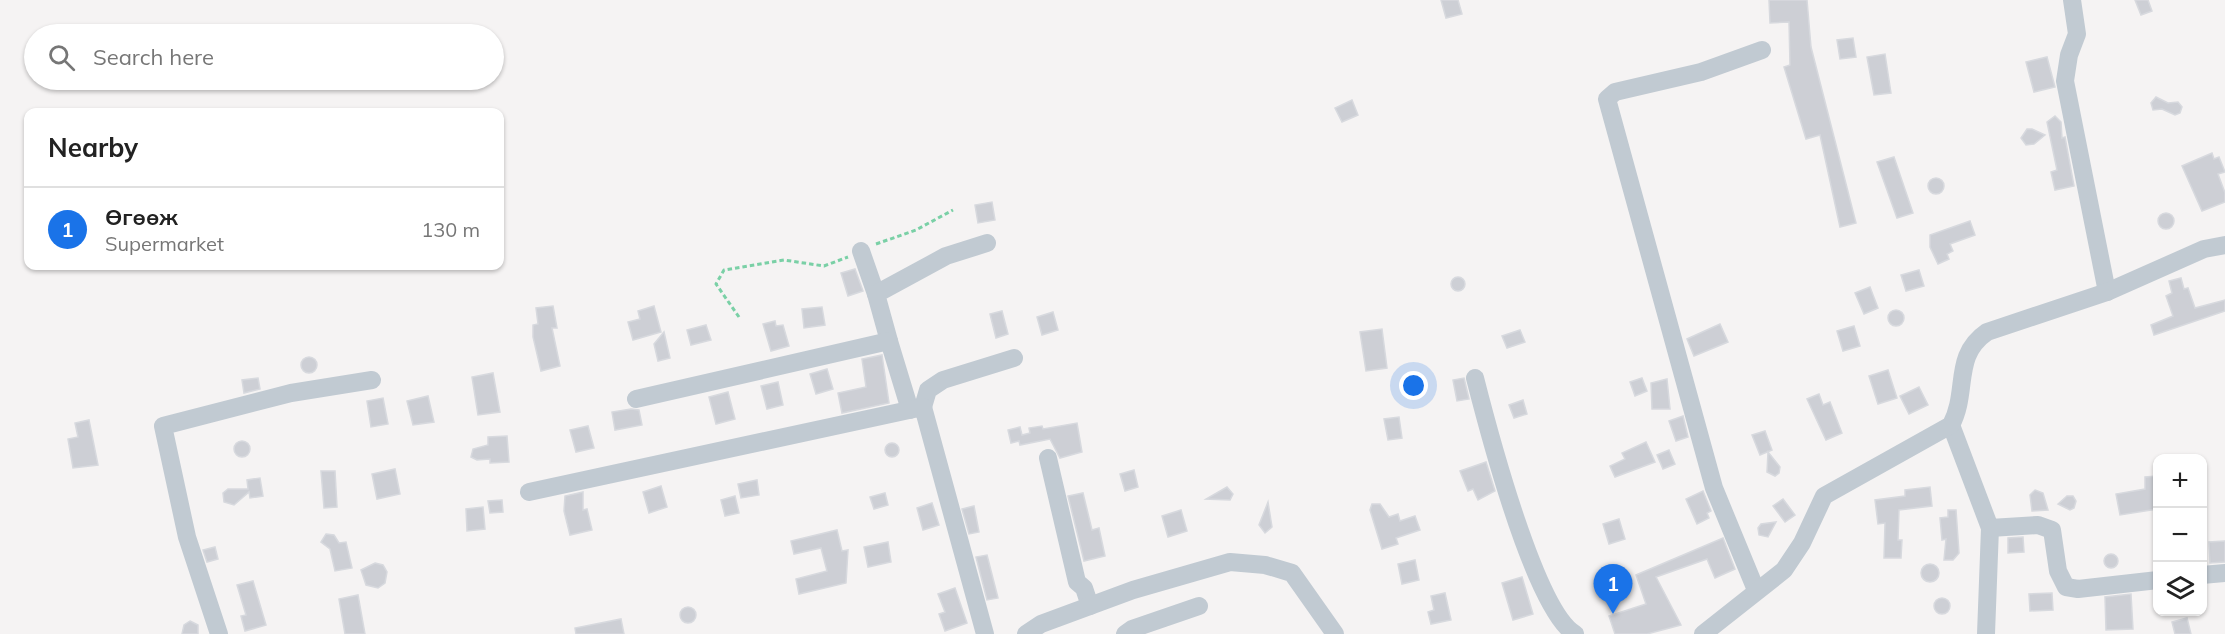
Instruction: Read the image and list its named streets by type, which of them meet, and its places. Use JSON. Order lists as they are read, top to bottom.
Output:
{
  "page": {
    "search": "Search here",
    "heading": "Nearby",
    "list": [
      {
        "mark": "1",
        "name": "Өгөөж",
        "note": "Supermarket",
        "value": "130 m"
      }
    ],
    "map_buttons": ["+", "−"],
    "pins": "1"
  }
}
